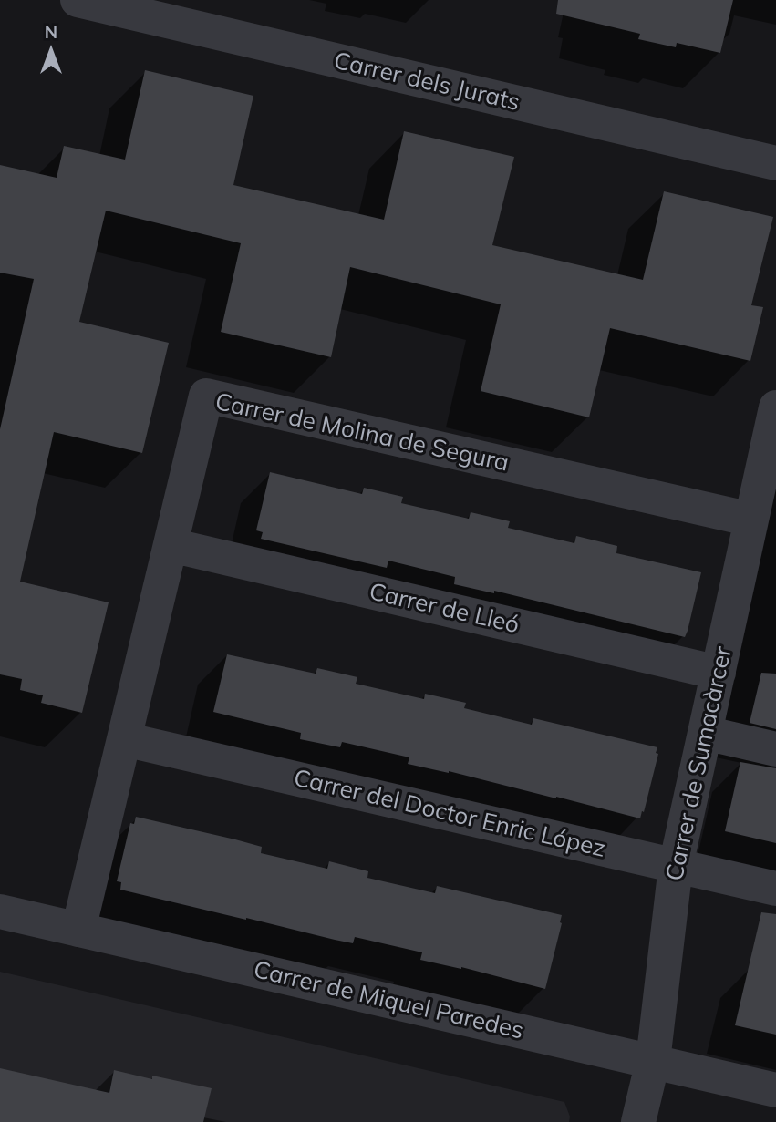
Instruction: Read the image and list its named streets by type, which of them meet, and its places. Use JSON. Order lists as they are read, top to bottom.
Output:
{
  "streets": {
    "street": [
      "Carrer dels Jurats",
      "Carrer de Molina de Segura",
      "Carrer de Lleó",
      "Carrer de Sumacàrcer",
      "Carrer del Doctor Enric López",
      "Carrer de Miquel Paredes"
    ]
  },
  "crossings": [
    ["Carrer de Molina de Segura", "Carrer de Lleó"],
    ["Carrer de Molina de Segura", "Carrer de Sumacàrcer"],
    ["Carrer de Molina de Segura", "Carrer del Doctor Enric López"],
    ["Carrer de Molina de Segura", "Carrer de Miquel Paredes"],
    ["Carrer de Lleó", "Carrer de Sumacàrcer"],
    ["Carrer de Sumacàrcer", "Carrer del Doctor Enric López"],
    ["Carrer de Sumacàrcer", "Carrer de Miquel Paredes"]
  ],
  "north": "top"
}
